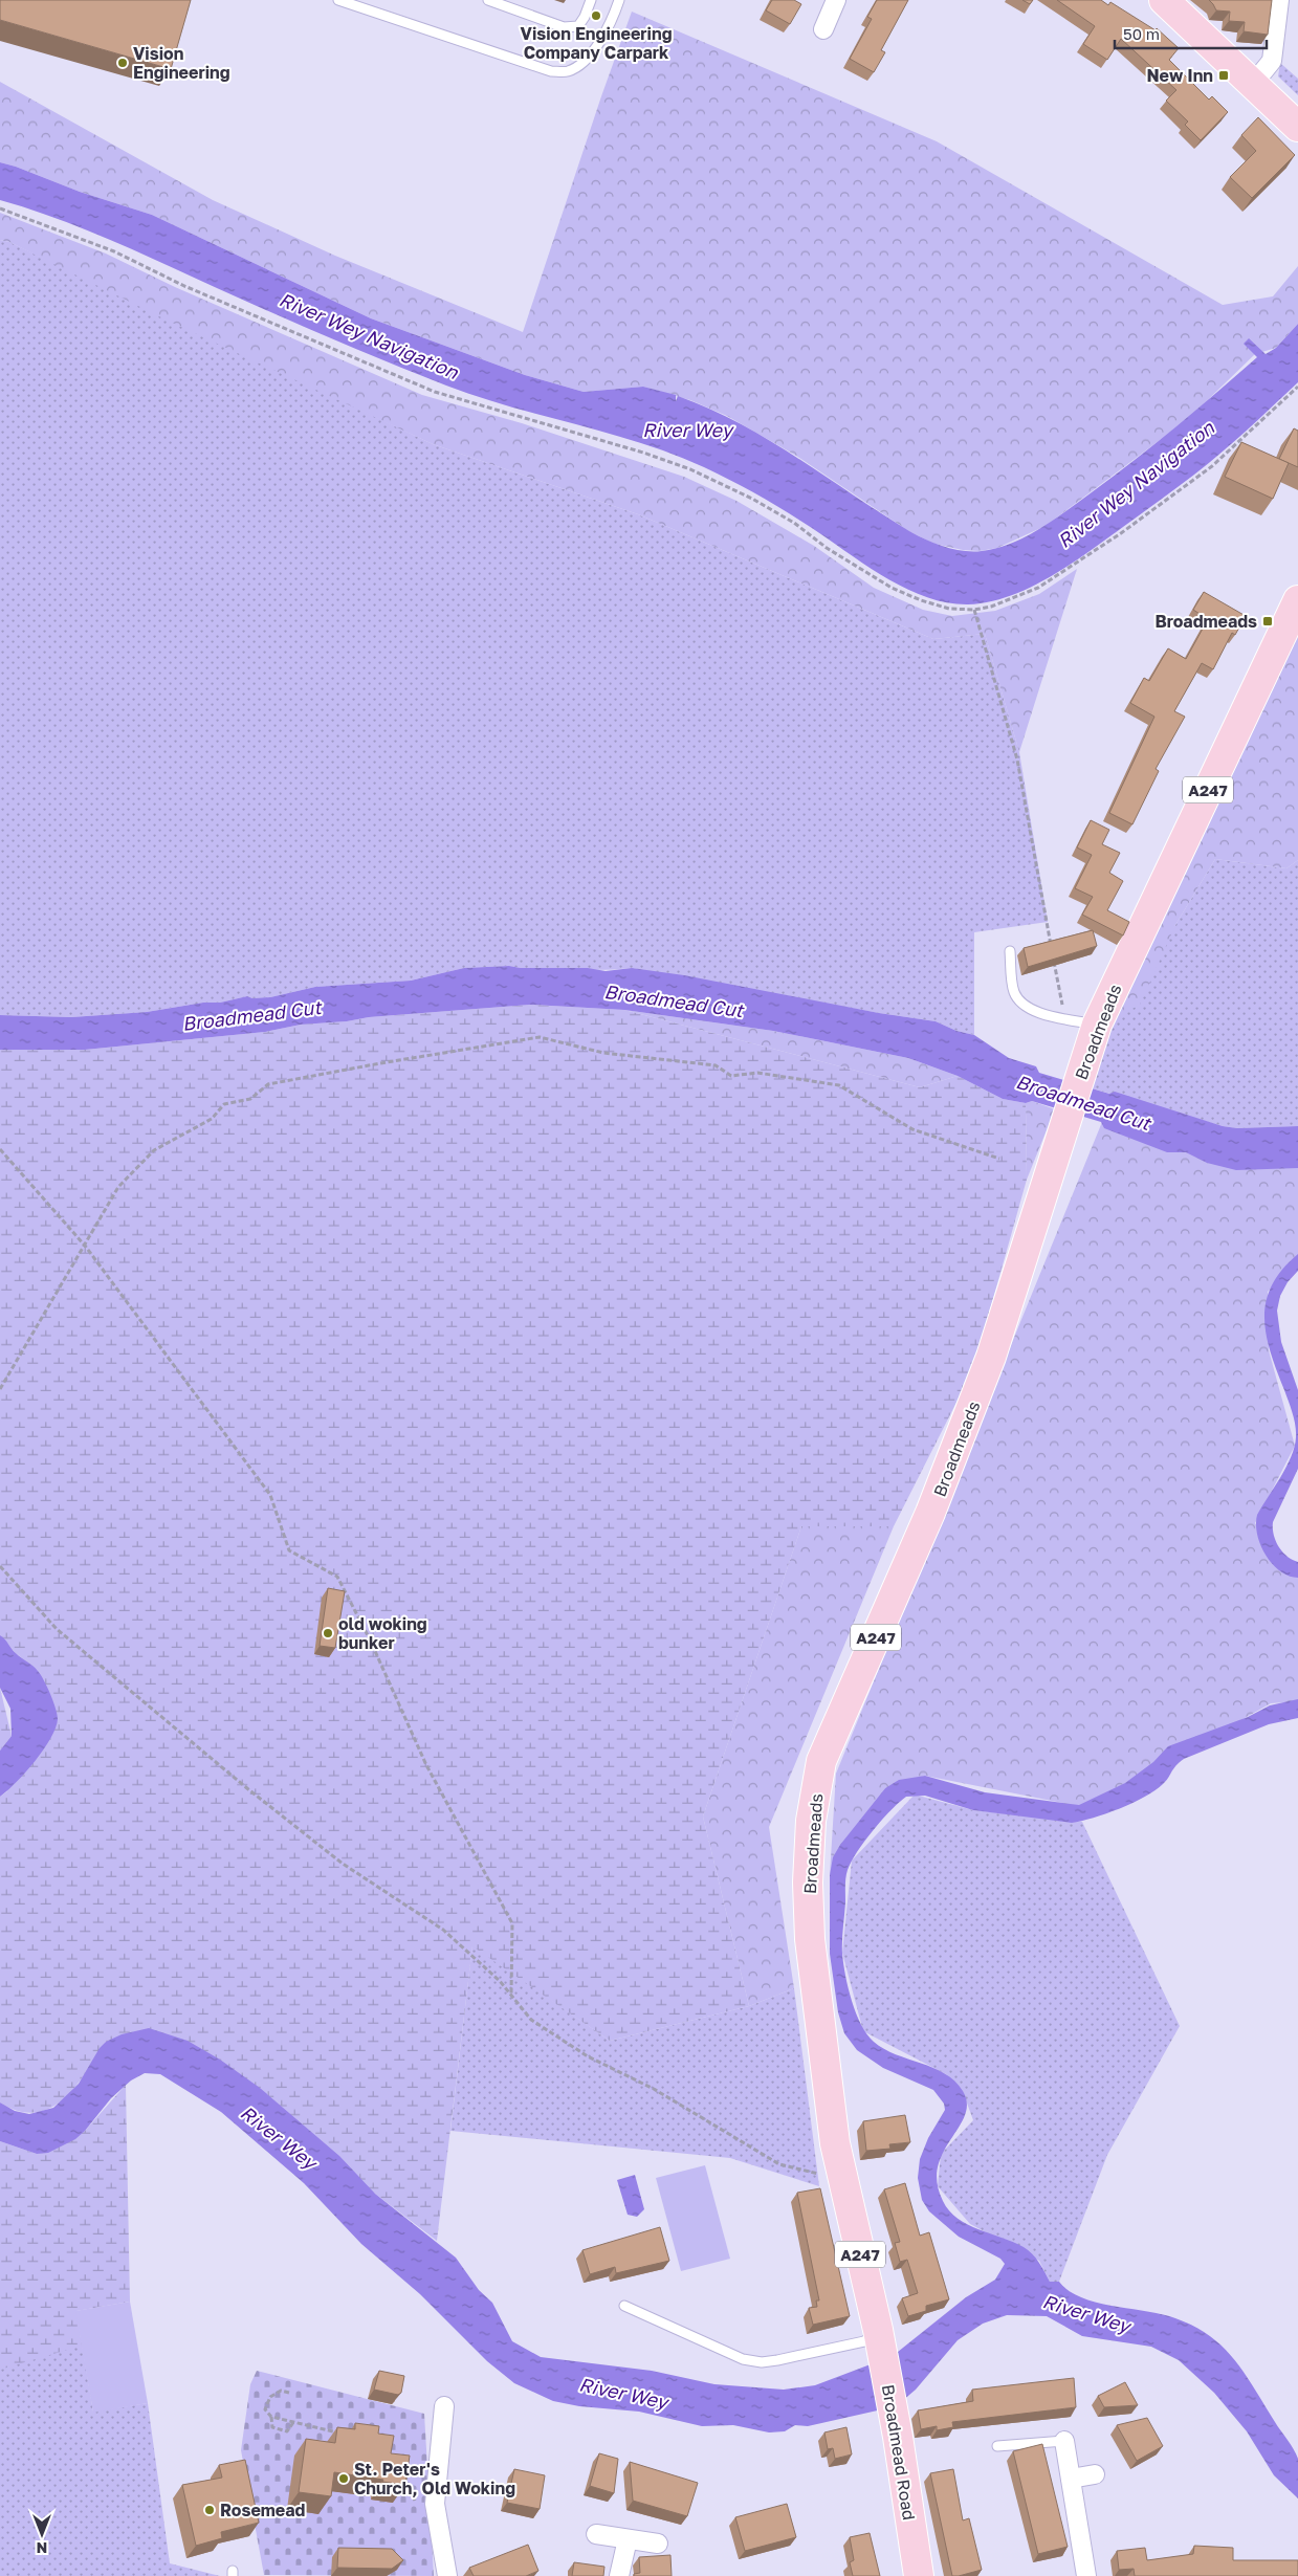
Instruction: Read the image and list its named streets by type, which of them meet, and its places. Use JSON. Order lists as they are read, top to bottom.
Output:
{
  "streets": {
    "main road": ["A247", "Broadmeads", "Broadmead Road"]
  },
  "crossings": [
    ["Broadmeads", "Broadmead Road"]
  ],
  "water": ["River Wey Navigation", "River Wey", "Broadmead Cut"],
  "places": {
    "other": [
      "Vision Engineering Company Carpark",
      "Vision Engineering",
      "old woking bunker",
      "St. Peter's Church, Old Woking",
      "Rosemead"
    ],
    "transit": ["New Inn", "Broadmeads"]
  },
  "scale_bar": "50 m",
  "north": "bottom"
}
